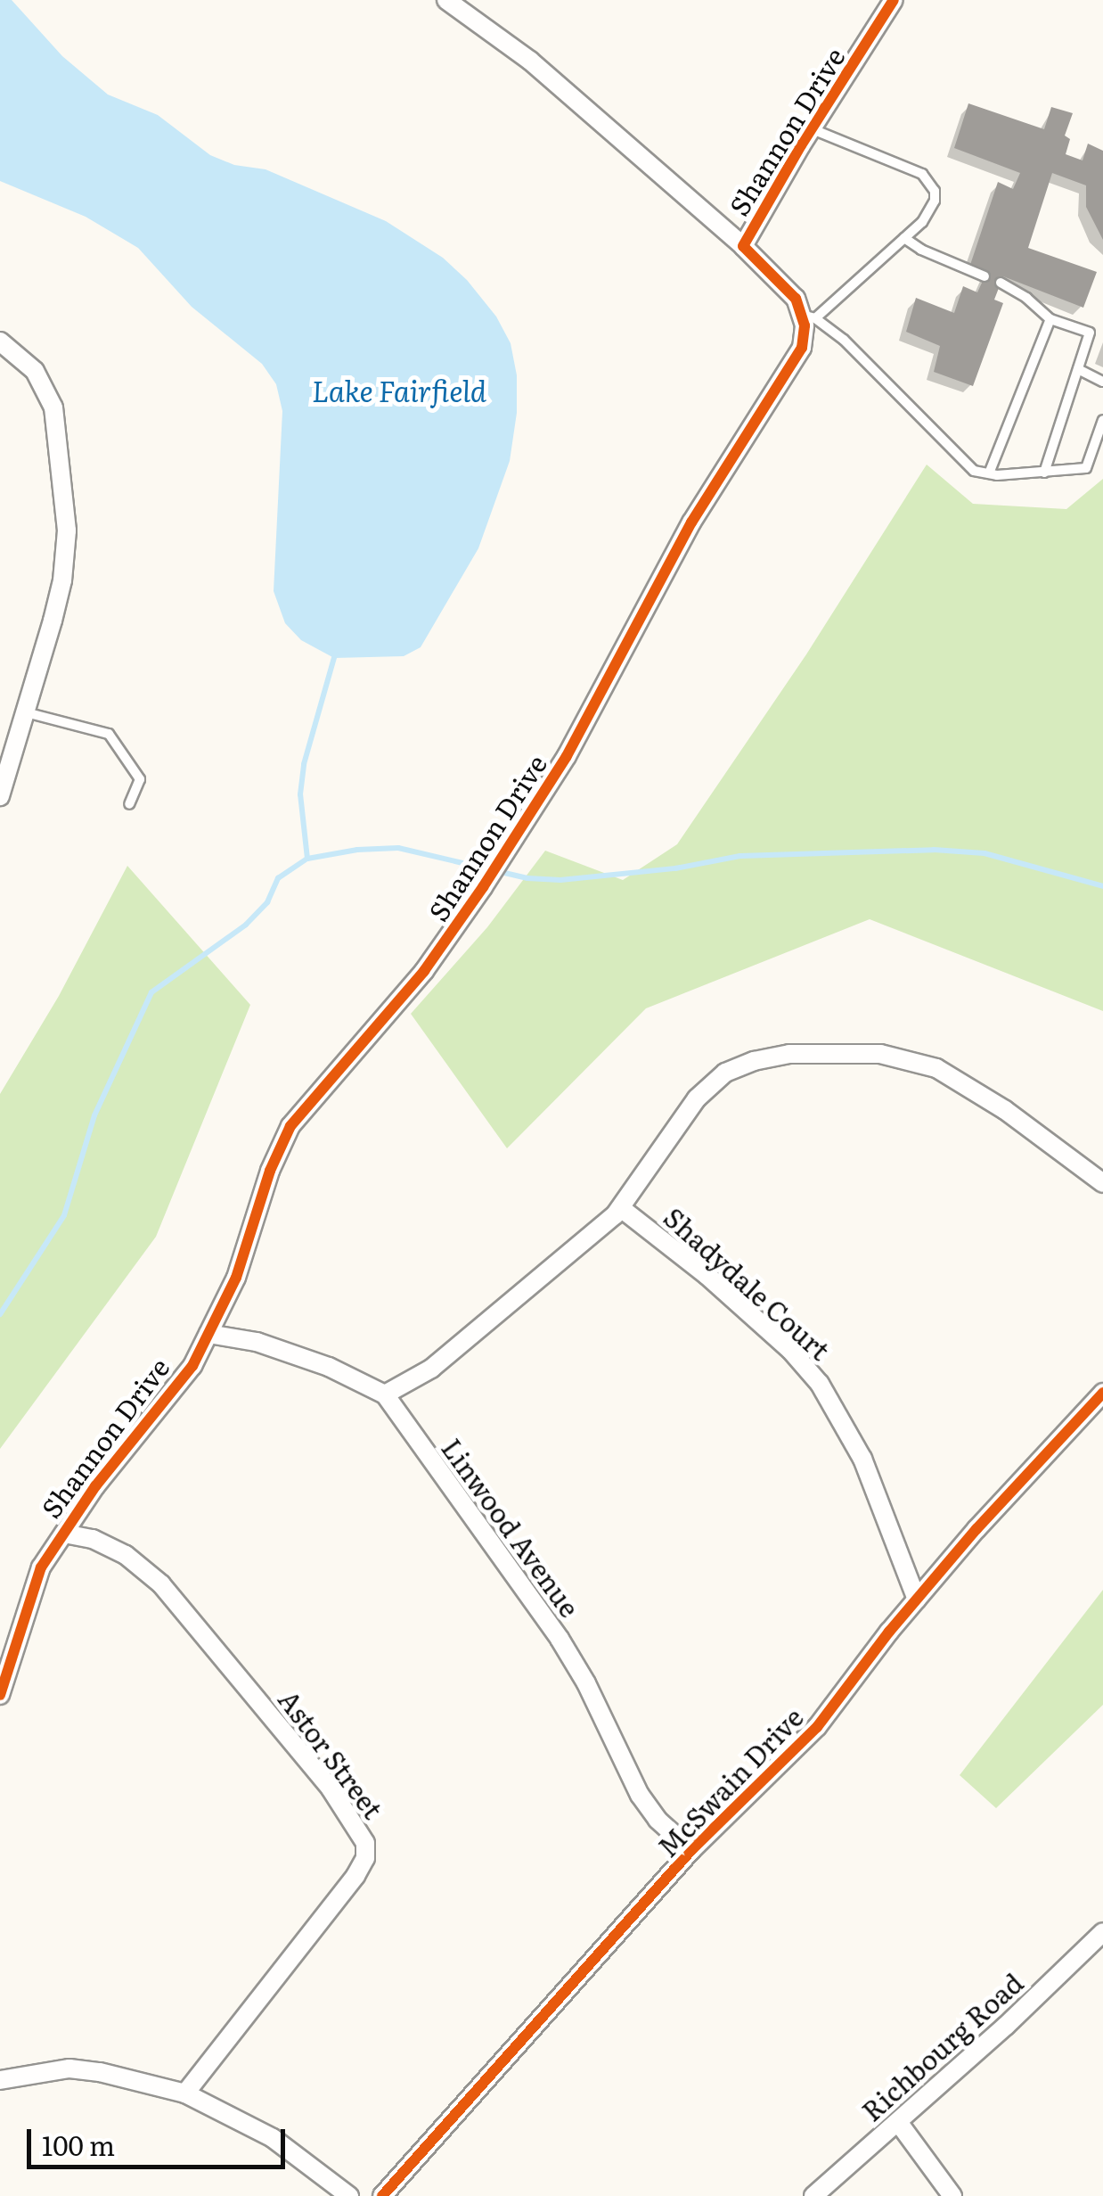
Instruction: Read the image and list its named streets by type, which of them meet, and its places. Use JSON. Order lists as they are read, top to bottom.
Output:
{
  "streets": {
    "street": [
      "Shannon Drive",
      "Shadydale Court",
      "Linwood Avenue",
      "Astor Street",
      "McSwain Drive",
      "Richbourg Road"
    ]
  },
  "crossings": [
    ["Shannon Drive", "Linwood Avenue"],
    ["Shannon Drive", "Astor Street"],
    ["Shadydale Court", "McSwain Drive"],
    ["Linwood Avenue", "McSwain Drive"]
  ],
  "water": ["Lake Fairfield"],
  "scale_bar": "100 m"
}
